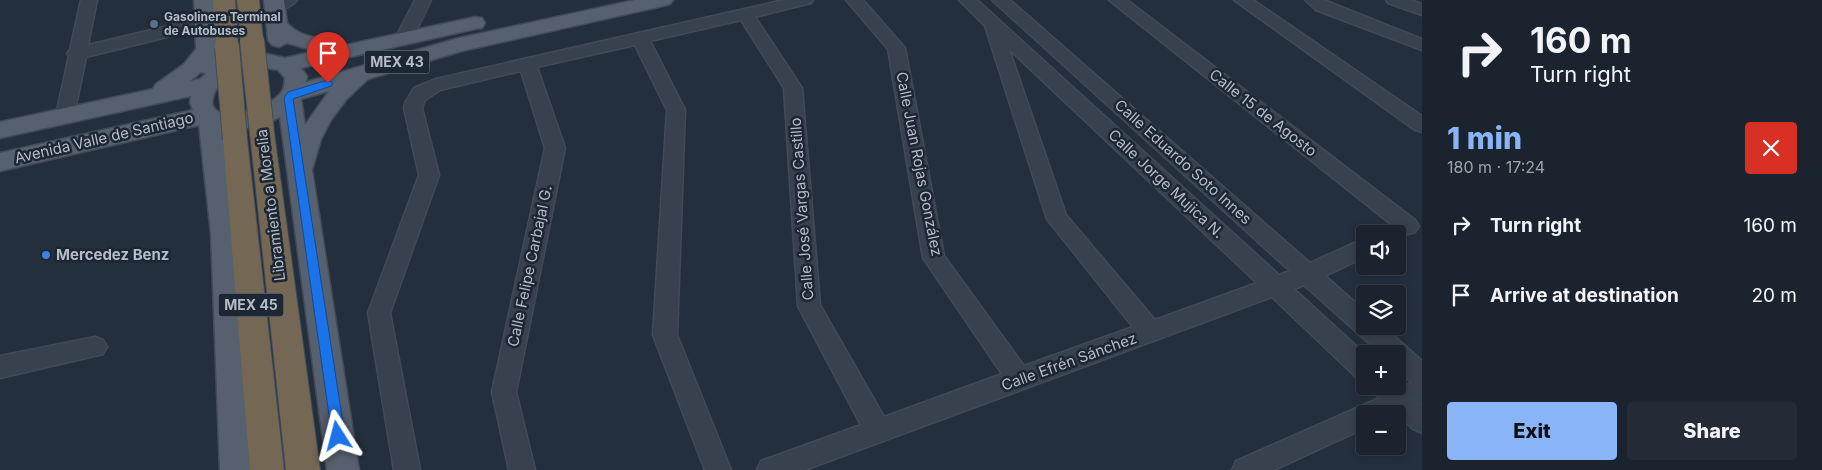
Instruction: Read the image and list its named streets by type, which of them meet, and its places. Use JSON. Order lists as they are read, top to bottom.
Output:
{
  "streets": {
    "highway": ["Libramiento a Morelia", "MEX 45"],
    "main road": ["MEX 43", "Avenida Valle de Santiago"],
    "street": [
      "Calle 15 de Agosto",
      "Calle Eduardo Soto Innes",
      "Calle Juan Rojas González",
      "Calle Jorge Mujica N.",
      "Calle José Vargas Castillo",
      "Calle Felipe Carbajal G.",
      "Calle Efrén Sánchez"
    ]
  },
  "crossings": [
    ["MEX 43", "Avenida Valle de Santiago"],
    ["Calle Eduardo Soto Innes", "Calle Efrén Sánchez"],
    ["Calle Juan Rojas González", "Calle Efrén Sánchez"],
    ["Calle Jorge Mujica N.", "Calle Efrén Sánchez"],
    ["Calle José Vargas Castillo", "Calle Efrén Sánchez"]
  ],
  "places": ["Gasolinera Terminal de Autobuses", "Mercedez Benz"],
  "page": {
    "turn": ["160 m", "Turn right"],
    "heading": ["1 min", "180 m · 17:24"],
    "list": [
      {
        "name": "Turn right",
        "value": "160 m"
      },
      {
        "name": "Arrive at destination",
        "value": "20 m"
      }
    ],
    "map_buttons": ["+", "−"],
    "buttons": ["Exit", "Share"]
  }
}
